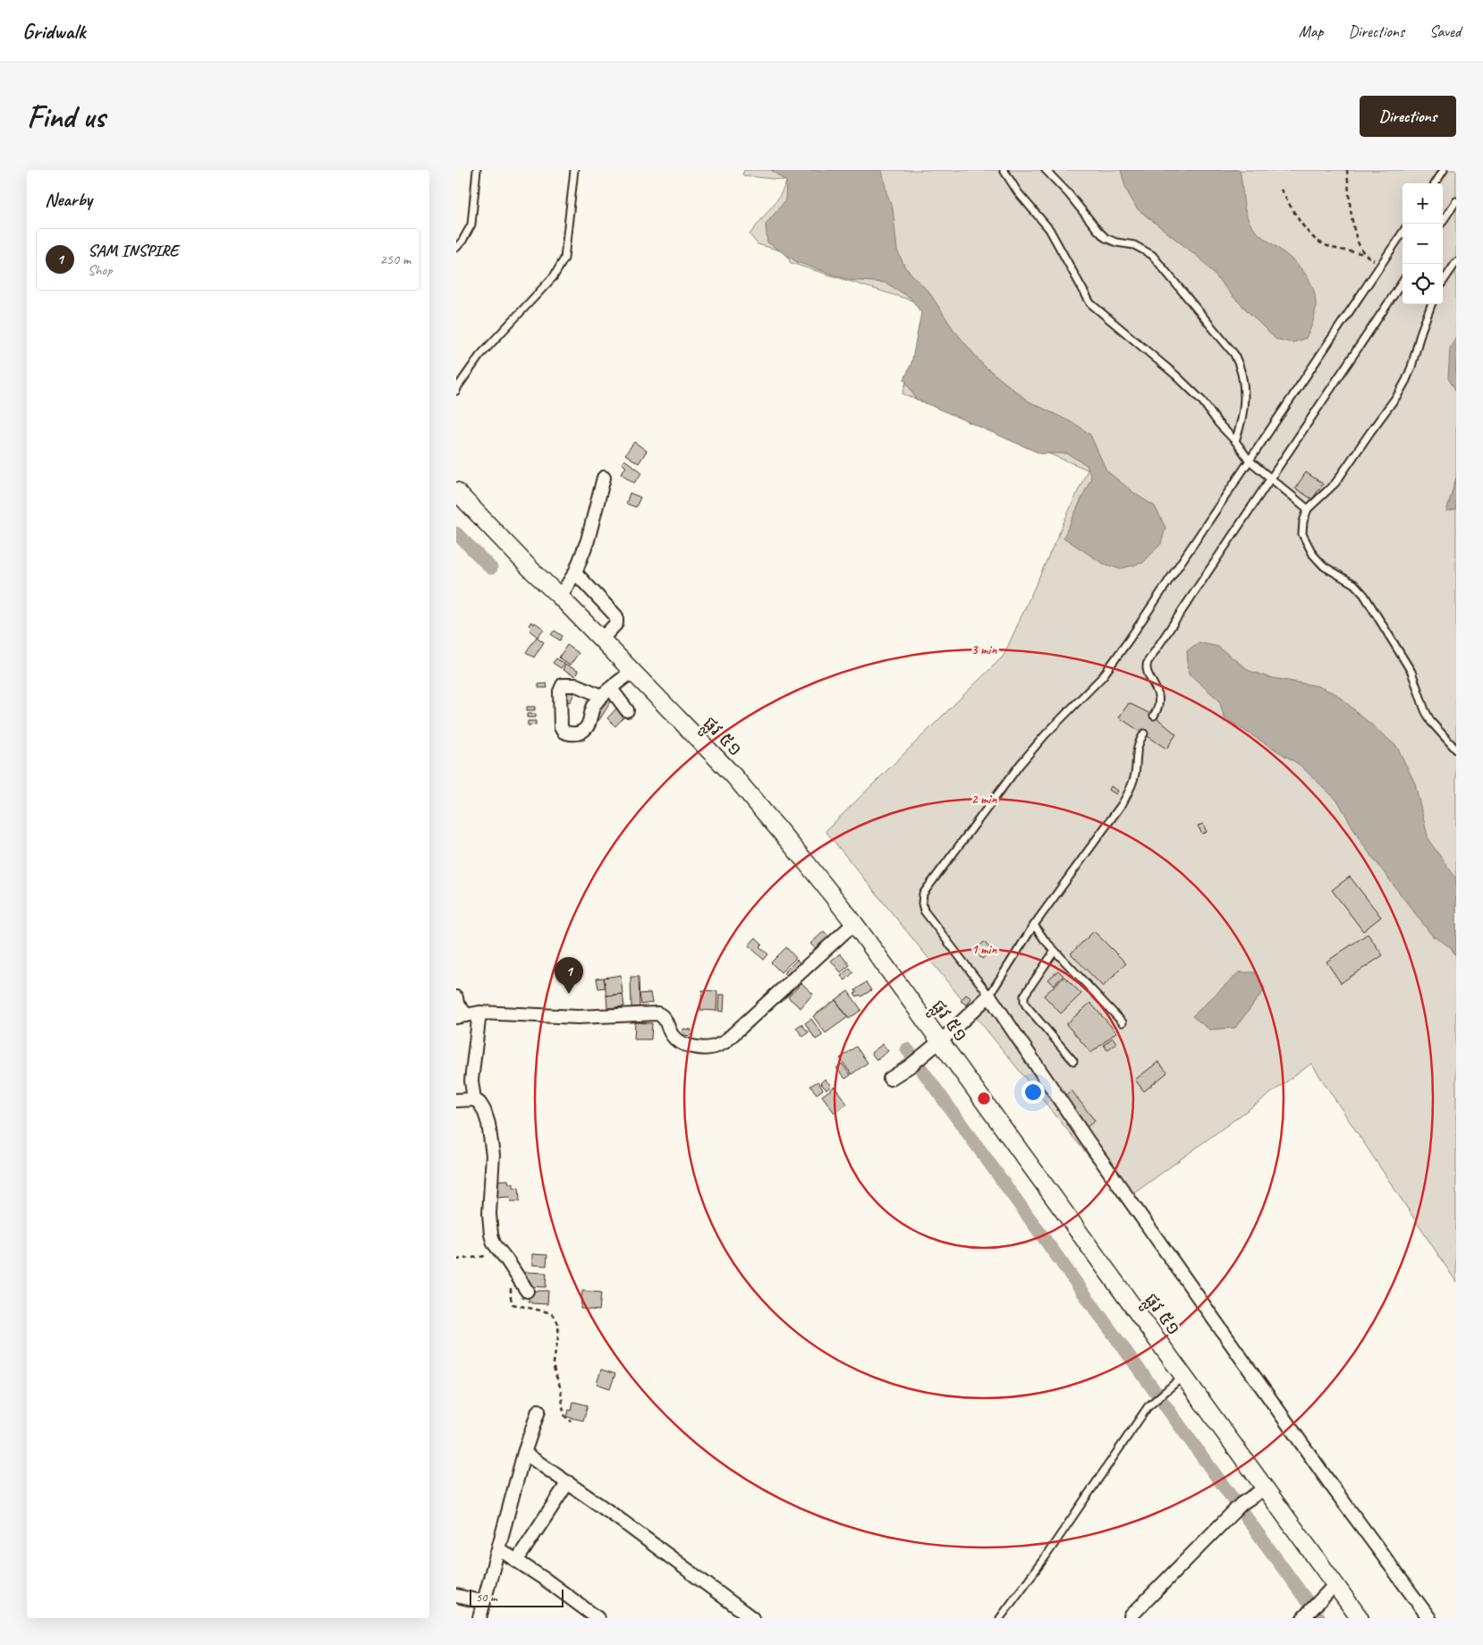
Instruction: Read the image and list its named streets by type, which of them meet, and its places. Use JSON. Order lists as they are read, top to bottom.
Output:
{
  "streets": {
    "main road": ["ផ្លូវ ៥១"]
  },
  "scale_bar": "50 m",
  "page": {
    "header": "Gridwalk",
    "nav": ["Map", "Directions", "Saved"],
    "buttons": "Directions",
    "title": "Find us",
    "heading": "Nearby",
    "map_buttons": ["+", "−"],
    "list": [
      {
        "mark": "1",
        "name": "SAM INSPIRE",
        "note": "Shop",
        "value": "250 m"
      }
    ],
    "pins": "1",
    "scale": "50 m"
  },
  "rings": ["3 min", "2 min", "1 min"]
}
